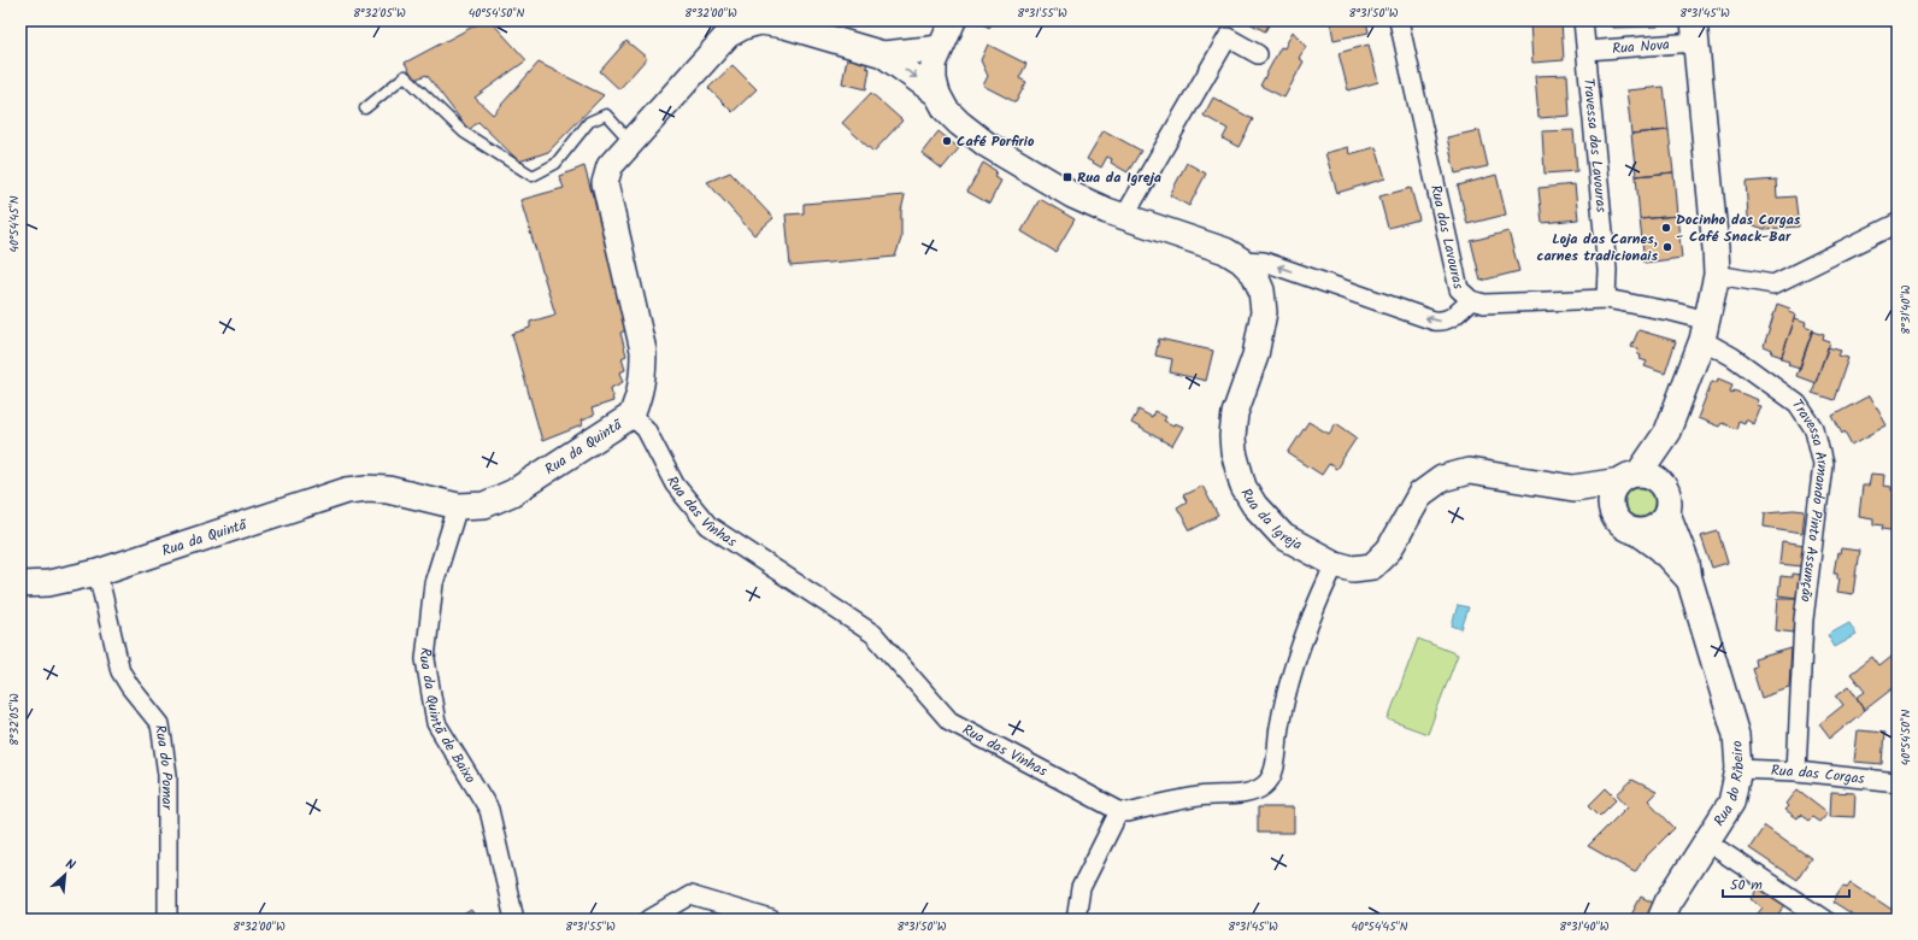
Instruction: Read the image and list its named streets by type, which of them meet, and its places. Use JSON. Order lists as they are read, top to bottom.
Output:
{
  "streets": {
    "main road": ["Rua da Quintã", "Rua da Igreja", "Rua do Ribeiro"],
    "street": [
      "Rua Nova",
      "Travessa das Lavouras",
      "Rua das Lavouras",
      "Travessa Armando Pinto Assunção",
      "Rua das Vinhas",
      "Rua da Quintã de Baixo",
      "Rua do Pomar",
      "Rua das Corgas"
    ]
  },
  "crossings": [
    ["Rua Nova", "Travessa das Lavouras"],
    ["Travessa das Lavouras", "Rua das Lavouras"],
    ["Rua das Lavouras", "Travessa Armando Pinto Assunção"],
    ["Rua da Quintã", "Rua das Vinhas"],
    ["Rua da Quintã", "Rua da Igreja"],
    ["Rua da Quintã", "Rua da Quintã de Baixo"],
    ["Rua da Quintã", "Rua do Pomar"],
    ["Travessa Armando Pinto Assunção", "Rua das Corgas"],
    ["Rua da Igreja", "Rua do Ribeiro"],
    ["Rua das Corgas", "Rua do Ribeiro"]
  ],
  "places": {
    "other": ["Café Porfirio", "Docinho das Corgas - Café Snack-Bar", "Loja das Carnes, carnes tradicionais"],
    "transit": ["Rua da Igreja"]
  },
  "scale_bar": "50 m",
  "north": "top right",
  "coordinates": [
    "8°32'05\"W",
    "40°54'50\"N",
    "8°32'00\"W",
    "8°31'55\"W",
    "8°31'50\"W",
    "8°31'45\"W",
    "40°54'45\"N",
    "8°31'40\"W"
  ]
}
